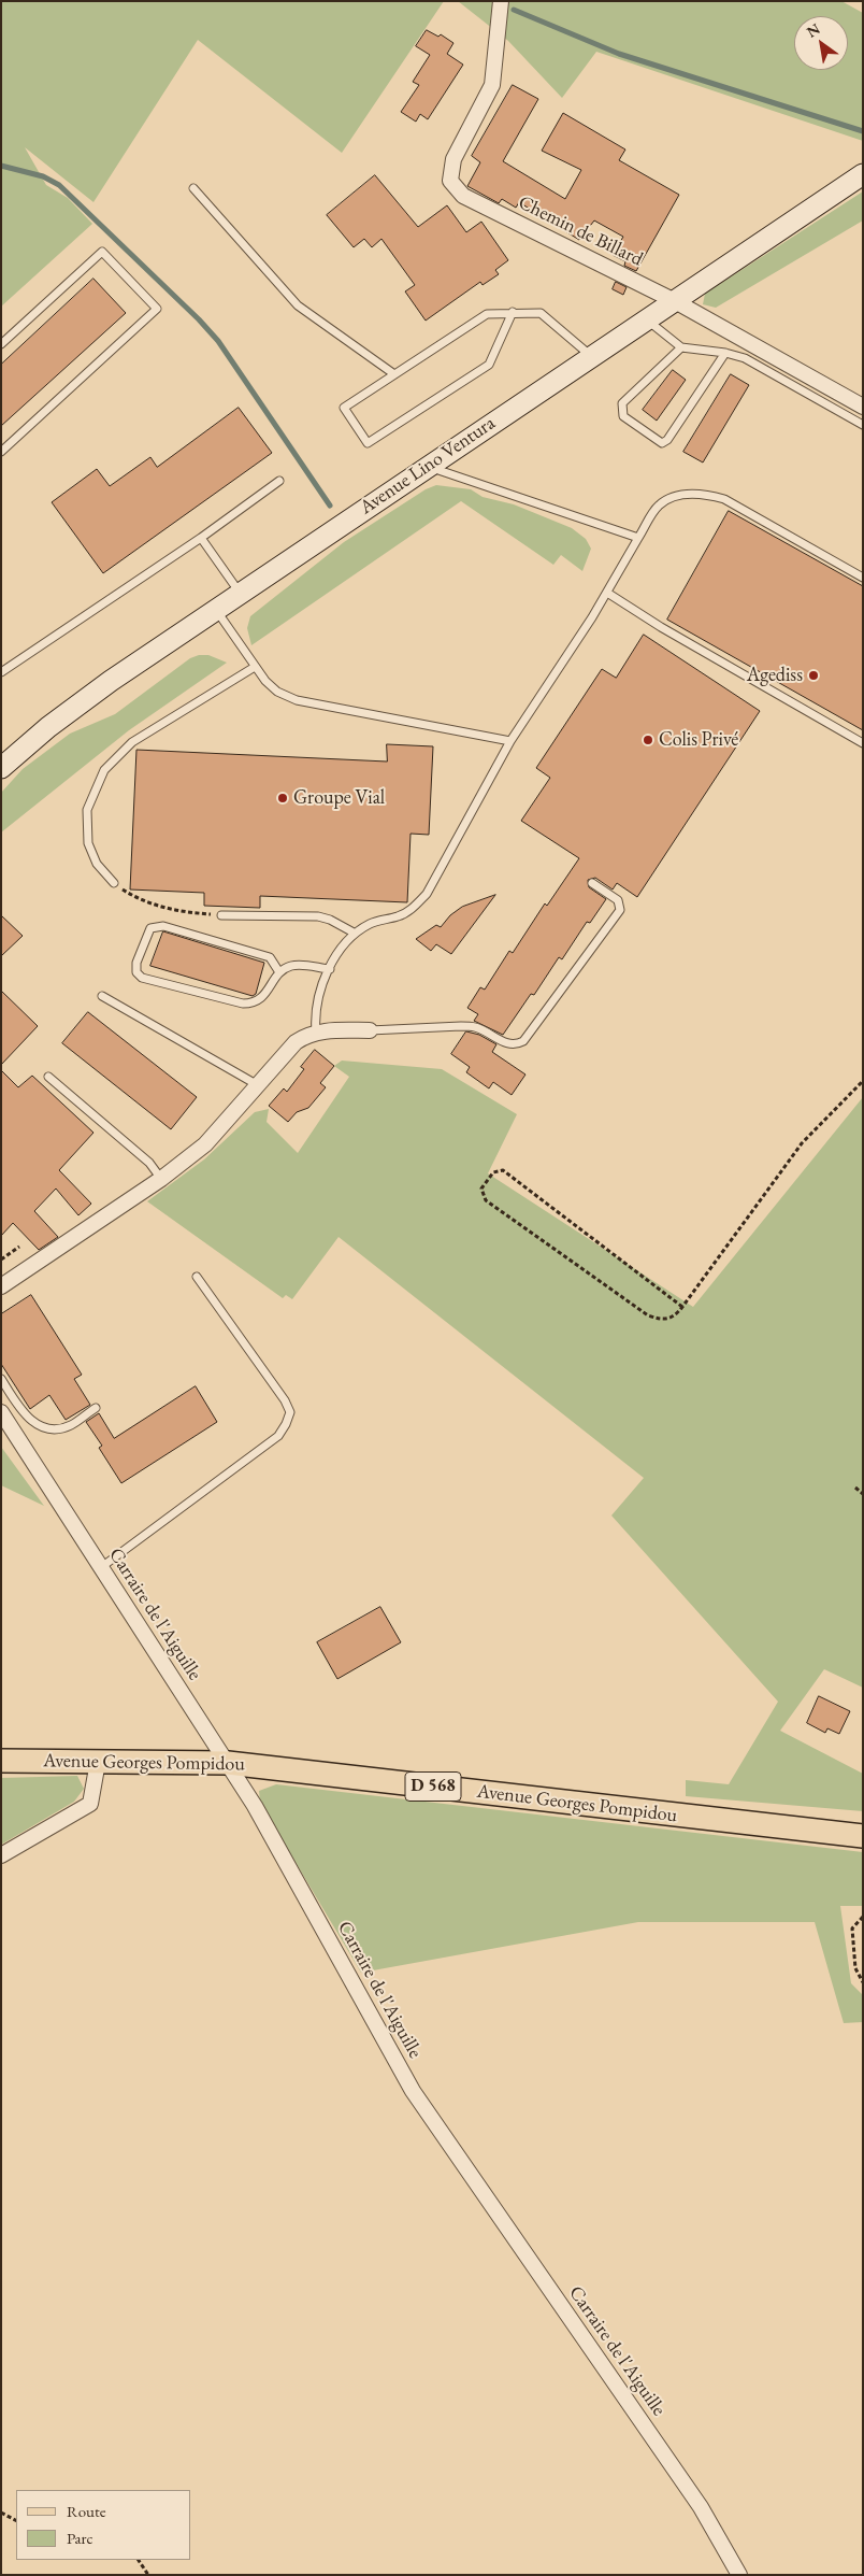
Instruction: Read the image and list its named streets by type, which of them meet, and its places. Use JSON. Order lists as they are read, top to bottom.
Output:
{
  "streets": {
    "main road": ["Avenue Lino Ventura", "Avenue Georges Pompidou", "D 568"],
    "street": ["Chemin de Billard", "Carraire de l'Aiguille"]
  },
  "crossings": [
    ["Chemin de Billard", "Avenue Lino Ventura"],
    ["Carraire de l'Aiguille", "Avenue Georges Pompidou"]
  ],
  "places": ["Agediss", "Colis Privé", "Groupe Vial"],
  "legend": ["Route", "Parc"],
  "north": "top left"
}
